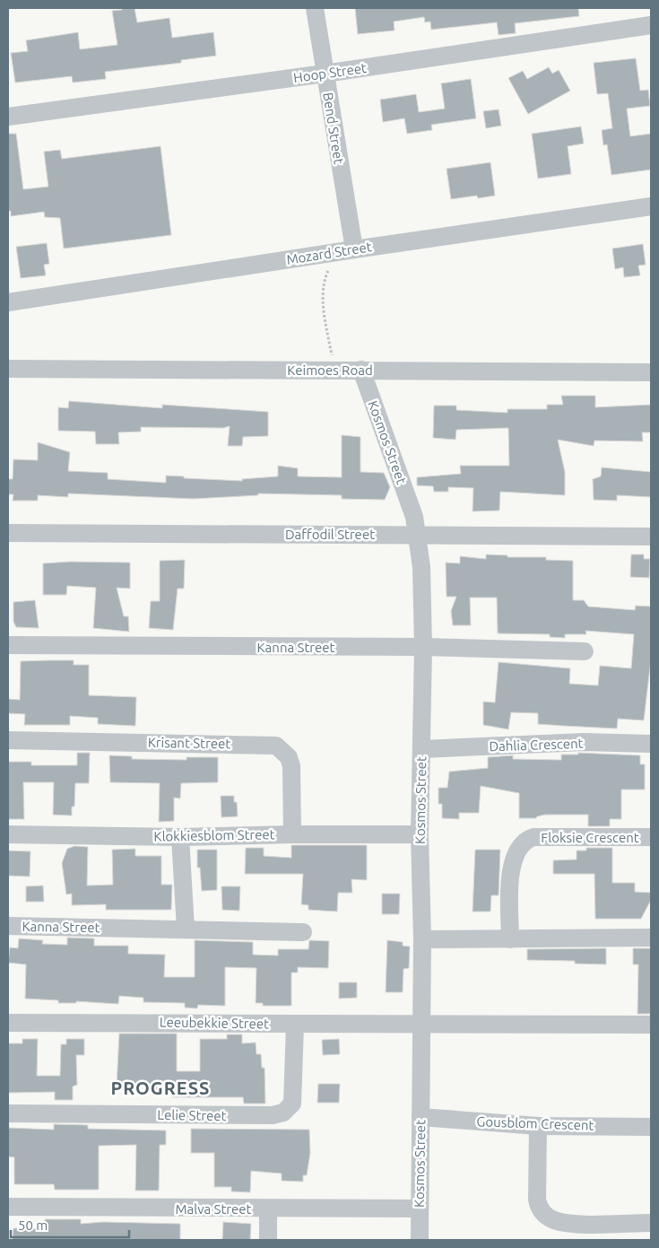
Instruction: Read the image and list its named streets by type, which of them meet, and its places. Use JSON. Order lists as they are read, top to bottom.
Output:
{
  "streets": {
    "street": [
      "Hoop Street",
      "Bend Street",
      "Mozard Street",
      "Keimoes Road",
      "Kosmos Street",
      "Daffodil Street",
      "Kanna Street",
      "Krisant Street",
      "Dahlia Crescent",
      "Klokkiesblom Street",
      "Floksie Crescent",
      "Leeubekkie Street",
      "Lelie Street",
      "Gousblom Crescent",
      "Malva Street"
    ]
  },
  "crossings": [
    ["Hoop Street", "Bend Street"],
    ["Bend Street", "Mozard Street"],
    ["Keimoes Road", "Kosmos Street"],
    ["Kosmos Street", "Daffodil Street"],
    ["Kosmos Street", "Kanna Street"],
    ["Kosmos Street", "Dahlia Crescent"],
    ["Kosmos Street", "Klokkiesblom Street"],
    ["Kosmos Street", "Leeubekkie Street"],
    ["Kosmos Street", "Gousblom Crescent"],
    ["Kosmos Street", "Malva Street"],
    ["Krisant Street", "Klokkiesblom Street"],
    ["Leeubekkie Street", "Lelie Street"]
  ],
  "districts": ["PROGRESS"],
  "scale_bar": "50 m"
}
